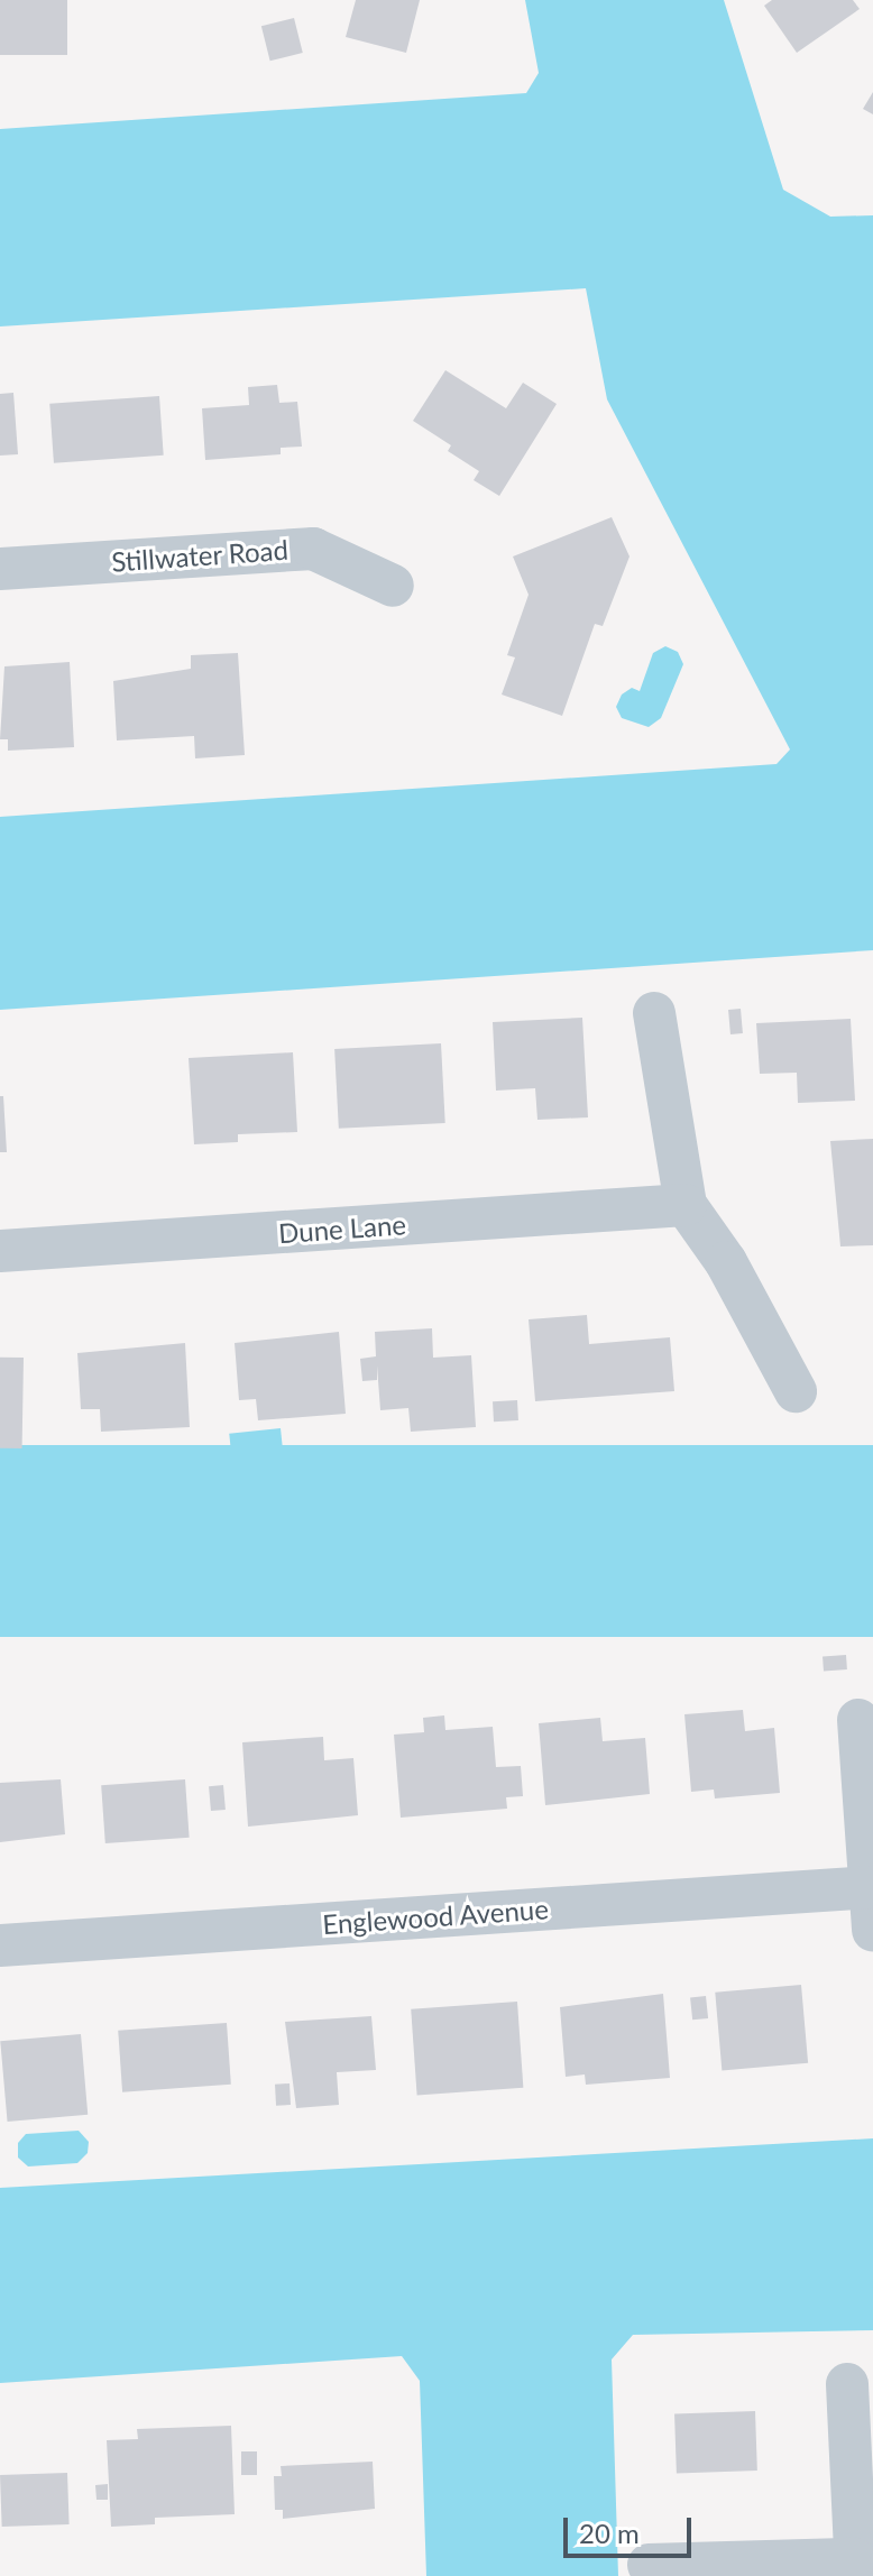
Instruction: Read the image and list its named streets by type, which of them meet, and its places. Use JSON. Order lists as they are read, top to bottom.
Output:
{
  "streets": {
    "street": ["Stillwater Road", "Dune Lane", "Englewood Avenue"]
  },
  "scale_bar": "20 m"
}
